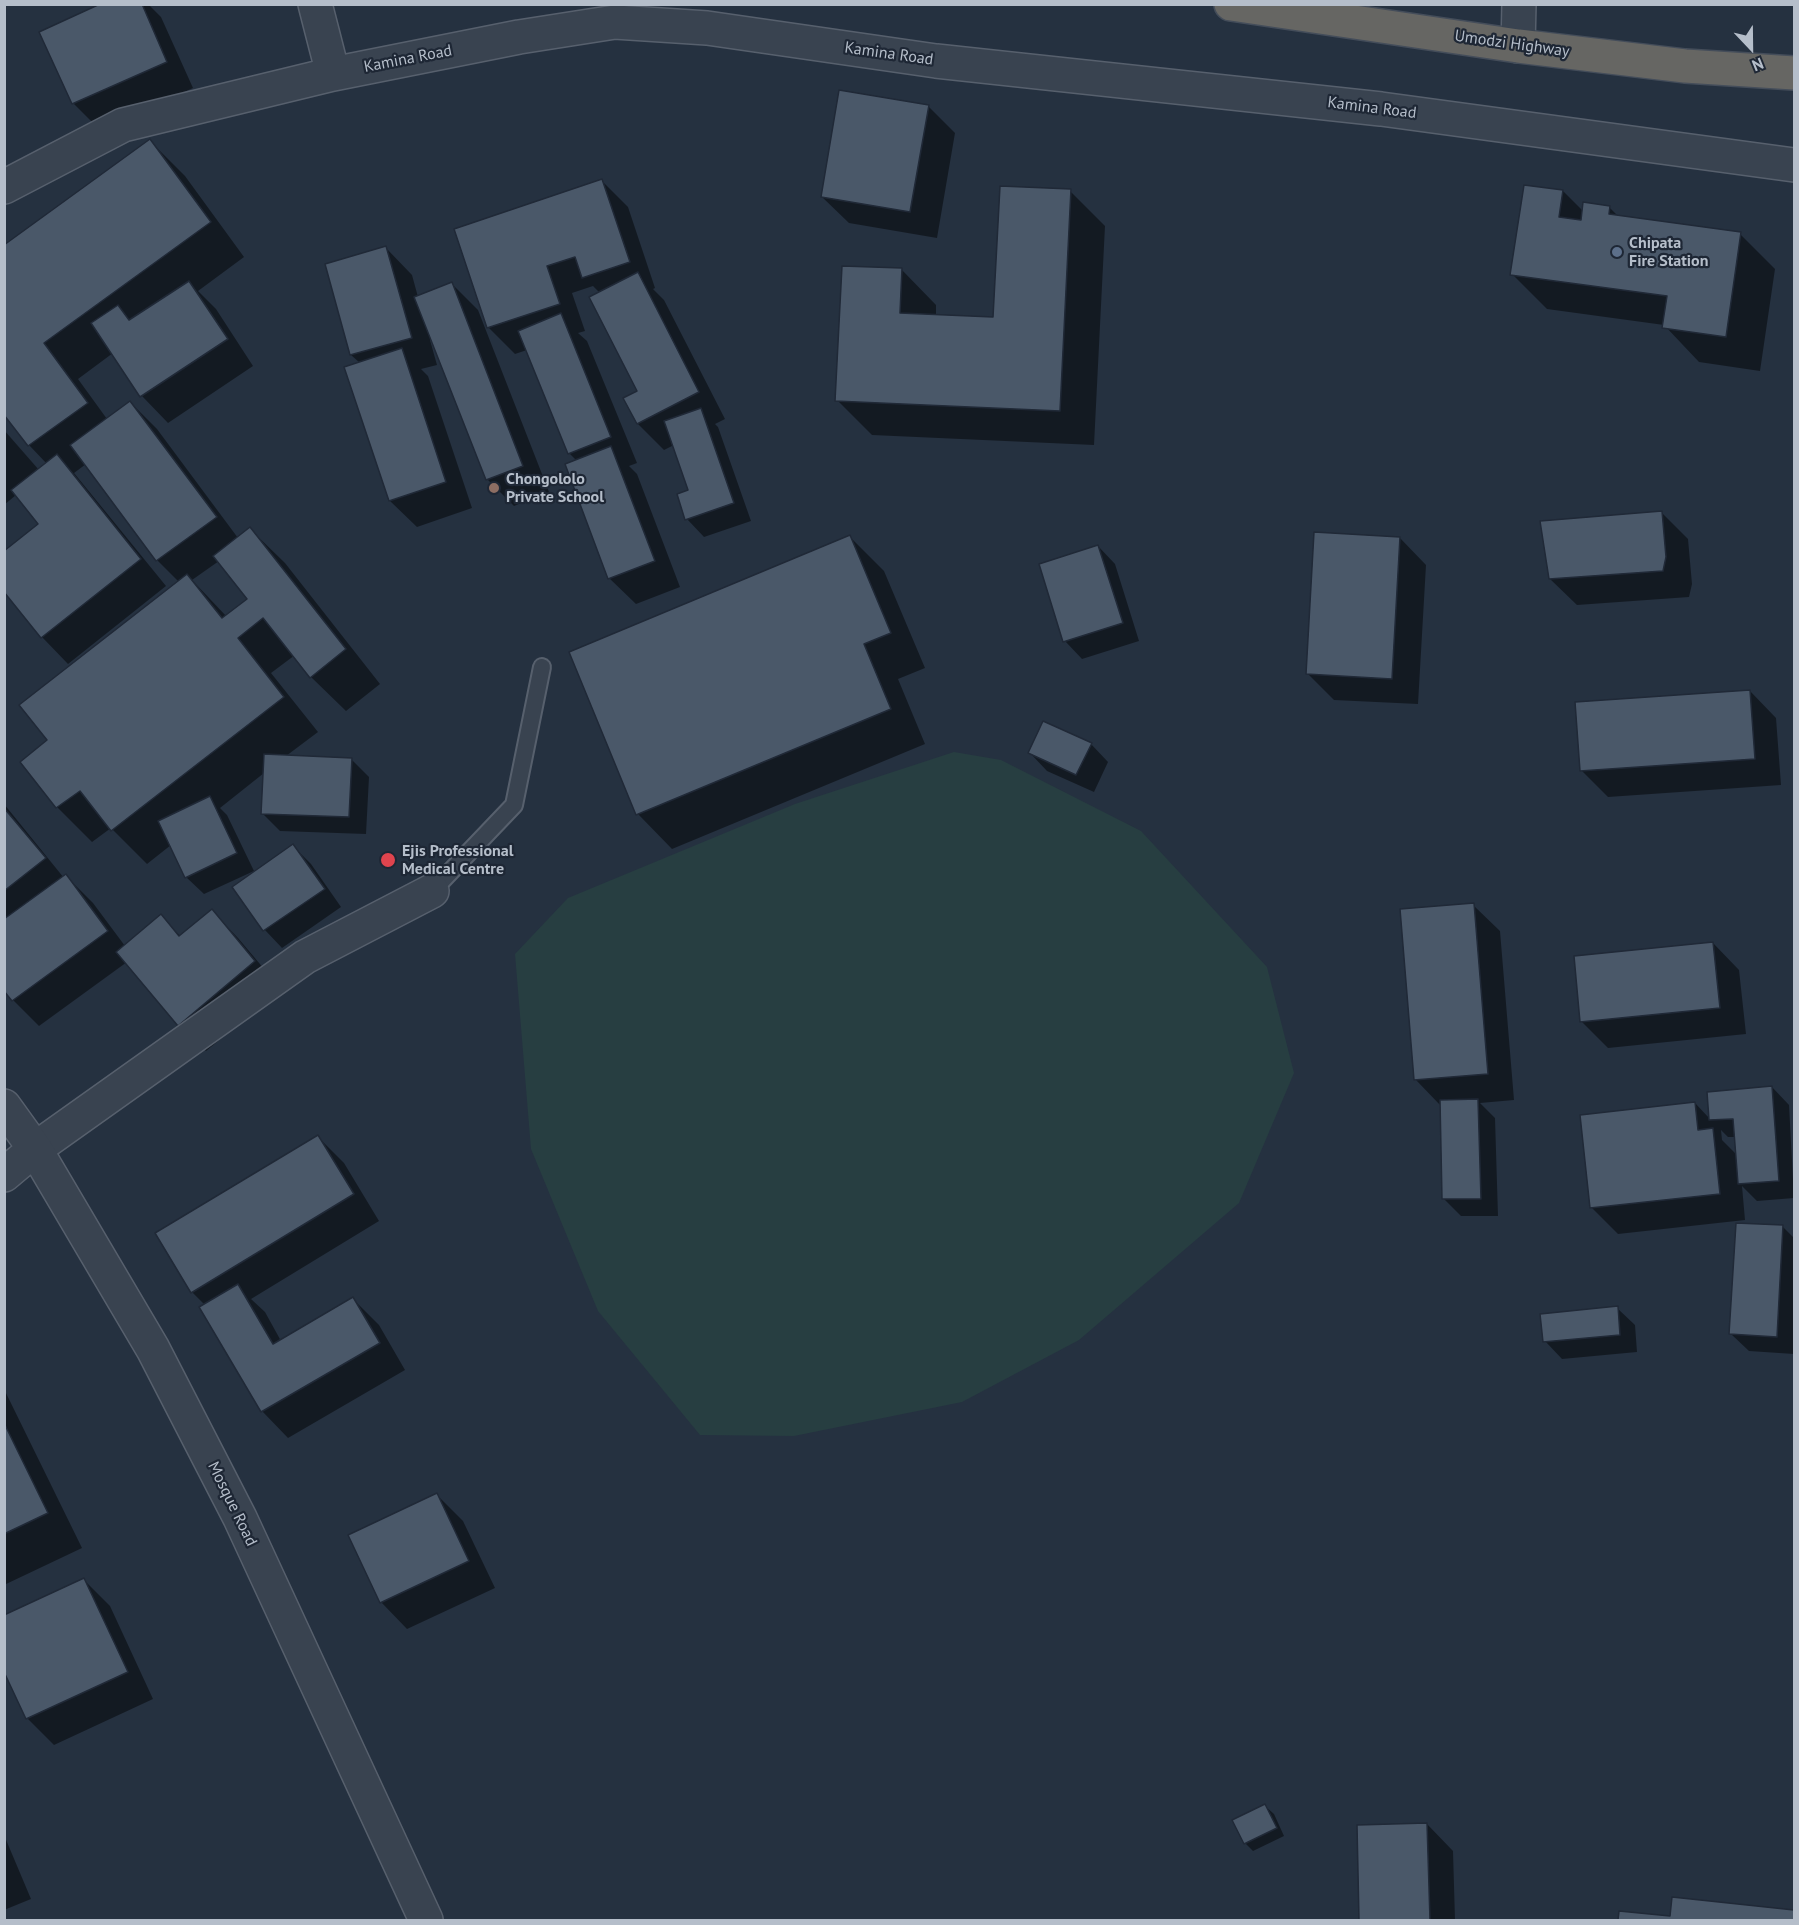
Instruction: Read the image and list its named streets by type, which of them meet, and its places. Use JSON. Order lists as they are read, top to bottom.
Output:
{
  "streets": {
    "highway": ["Umodzi Highway"],
    "street": ["Kamina Road", "Mosque Road"]
  },
  "places": ["Chipata Fire Station", "Chongololo Private School", "Ejis Professional Medical Centre"],
  "north": "bottom"
}
